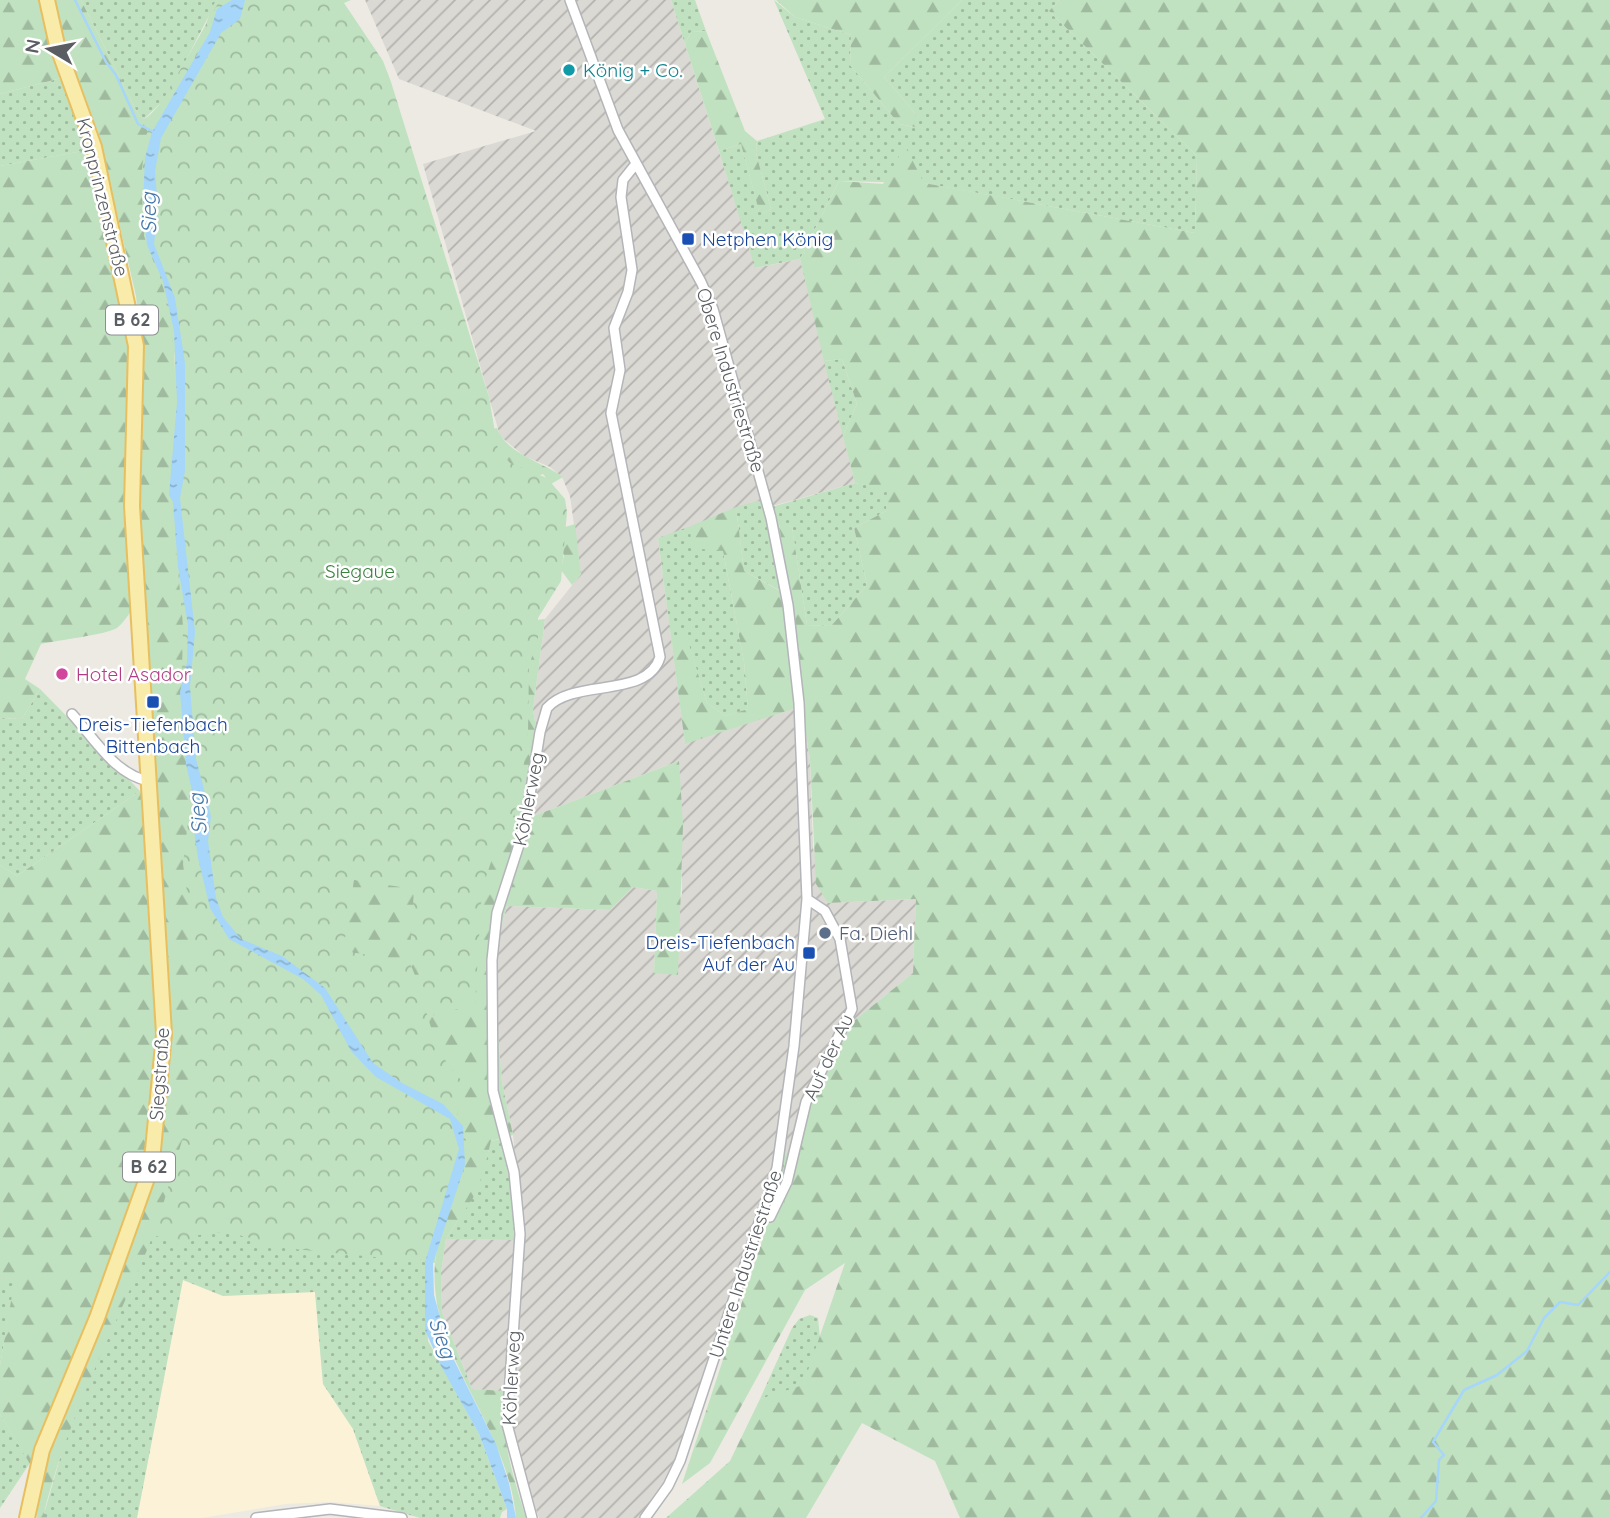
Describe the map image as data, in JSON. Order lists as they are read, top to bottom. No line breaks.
{"streets":{"main road":["Kronprinzenstraße","B 62","Siegstraße"],"street":["Obere Industriestraße","Köhlerweg","Auf der Au","Untere Industriestraße"]},"crossings":[["Kronprinzenstraße","Siegstraße"],["Obere Industriestraße","Köhlerweg"],["Obere Industriestraße","Untere Industriestraße"],["Auf der Au","Untere Industriestraße"]],"water":["Sieg"],"parks":["Siegaue"],"places":{"other":["König + Co.","Hotel Asador","Fa. Diehl"],"transit":["Netphen König","Dreis-Tiefenbach Bittenbach","Dreis-Tiefenbach Auf der Au"]},"north":"left"}
